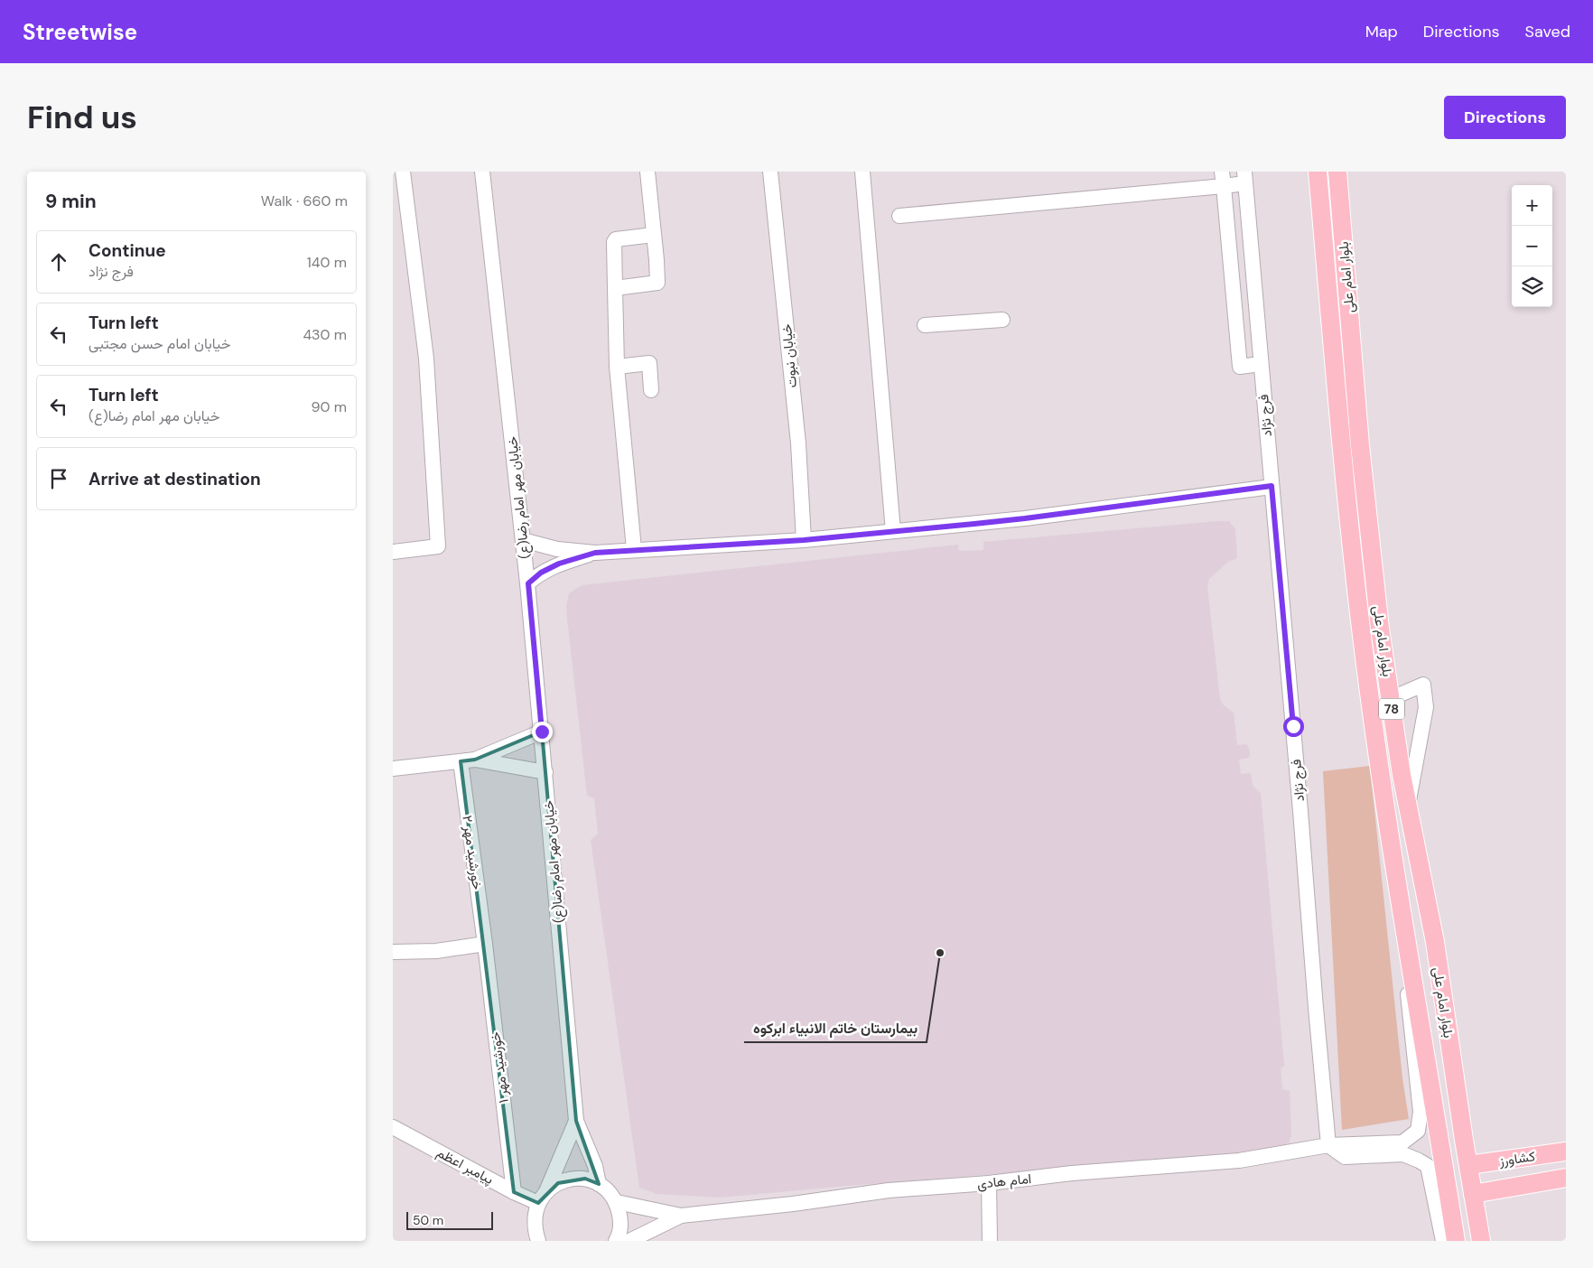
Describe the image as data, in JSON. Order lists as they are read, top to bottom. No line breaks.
{"streets":{"main road":["بلوار امام علی","78","کشاورز"],"street":["خیابان نبوت","فرج نژاد","خیابان مهر امام رضا(ع)","خورشید مهر ۲","خورشید مهر ۱","پیامبر اعظم","امام هادی"]},"crossings":[["بلوار امام علی","کشاورز"],["بلوار امام علی","امام هادی"],["فرج نژاد","امام هادی"],["خورشید مهر ۲","خورشید مهر ۱"],["خورشید مهر ۱","پیامبر اعظم"]],"places":["بیمارستان خاتم الانبیاء ابرکوه"],"scale_bar":"50 m","page":{"header":"Streetwise","nav":["Map","Directions","Saved"],"buttons":"Directions","title":"Find us","heading":["9 min","Walk · 660 m"],"map_buttons":["+","−"],"list":[["Continue","فرج نژاد","140 m"],["Turn left","خیابان امام حسن مجتبی","430 m"],["Turn left","خیابان مهر امام رضا(ع)","90 m"],"Arrive at destination"],"scale":"50 m"}}
